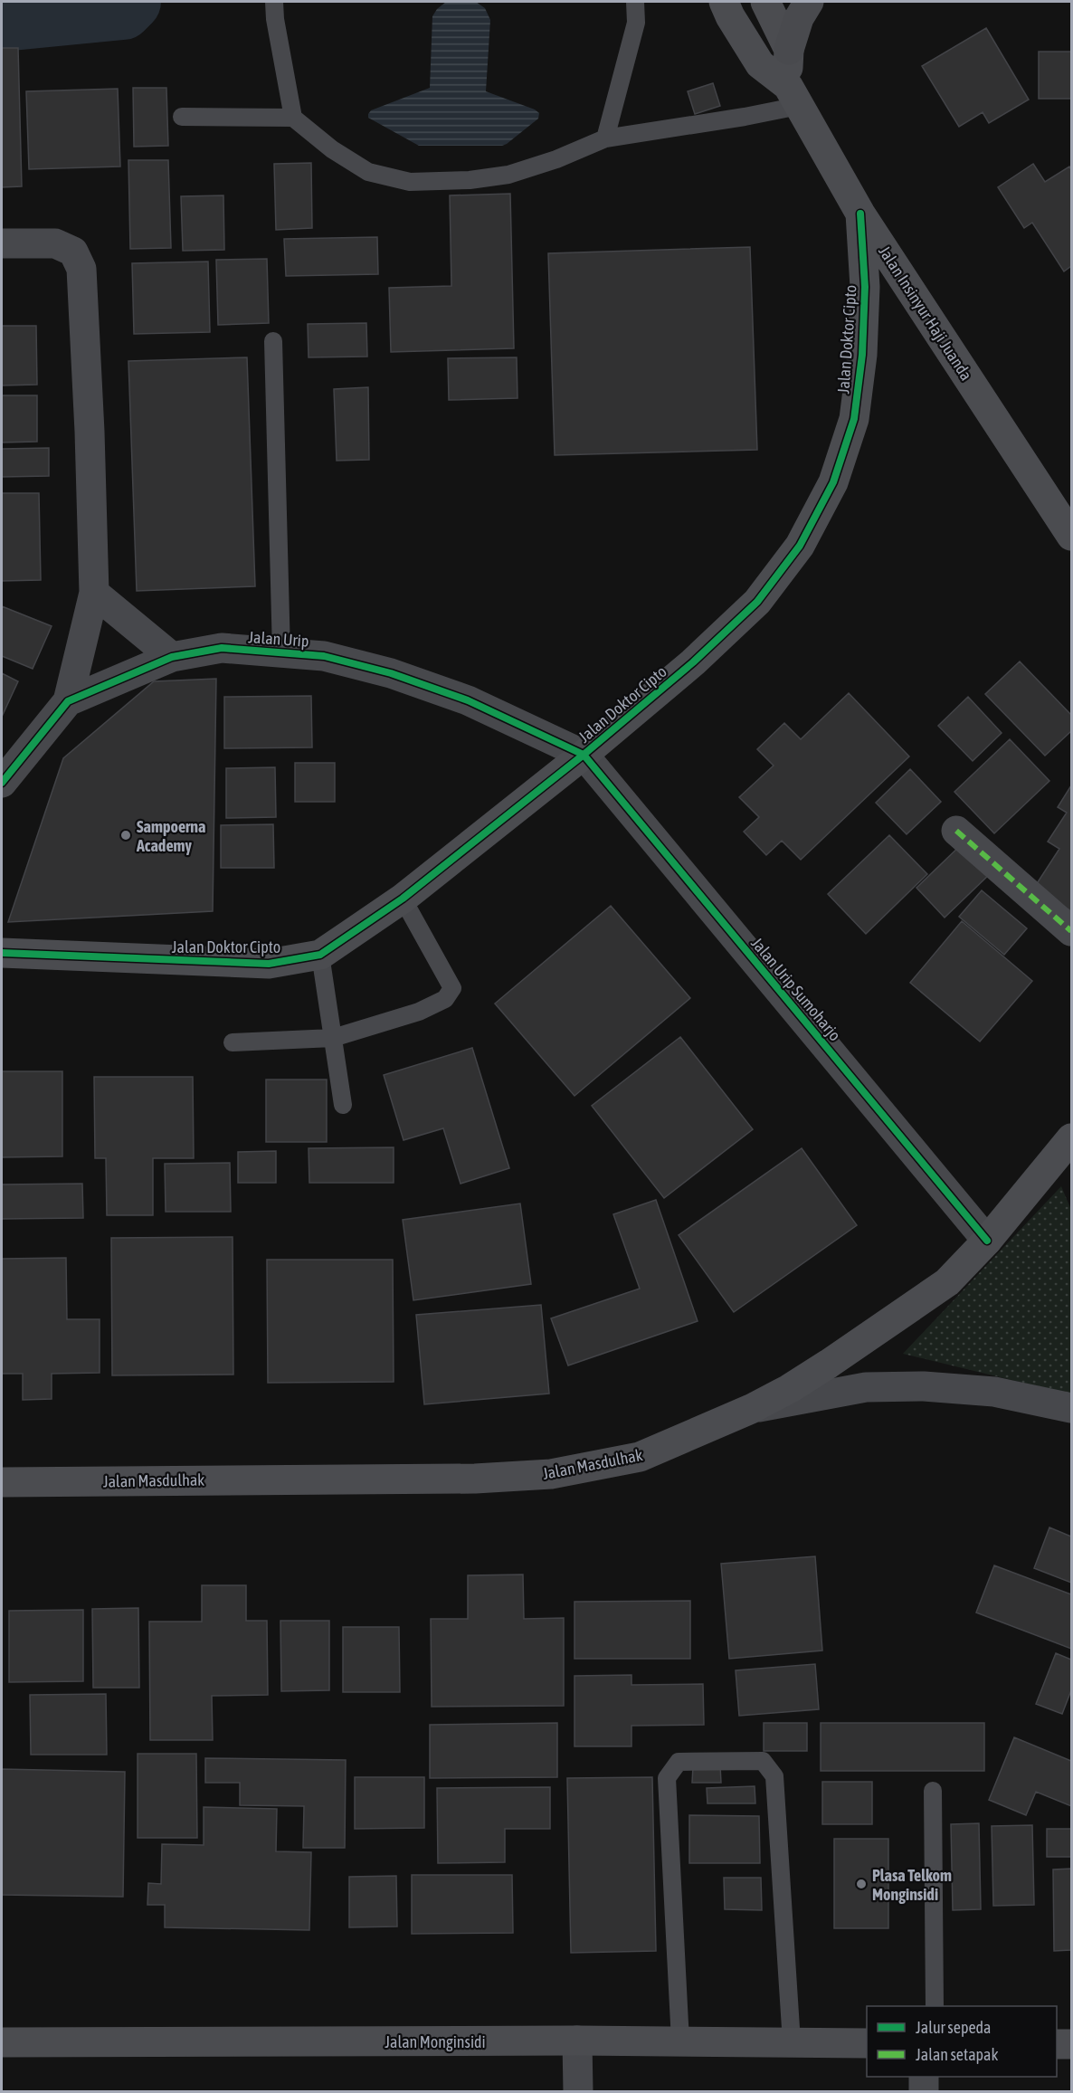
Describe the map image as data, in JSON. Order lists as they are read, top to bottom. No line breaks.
{"streets":{"street":["Jalan Insinyur Haji Juanda","Jalan Doktor Cipto","Jalan Urip","Jalan Urip Sumoharjo","Jalan Masdulhak","Jalan Monginsidi"]},"crossings":[["Jalan Insinyur Haji Juanda","Jalan Doktor Cipto"],["Jalan Doktor Cipto","Jalan Urip"],["Jalan Doktor Cipto","Jalan Urip Sumoharjo"],["Jalan Urip","Jalan Urip Sumoharjo"],["Jalan Urip Sumoharjo","Jalan Masdulhak"]],"places":["Sampoerna Academy","Plasa Telkom Monginsidi"],"legend":["Jalur sepeda","Jalan setapak"]}
